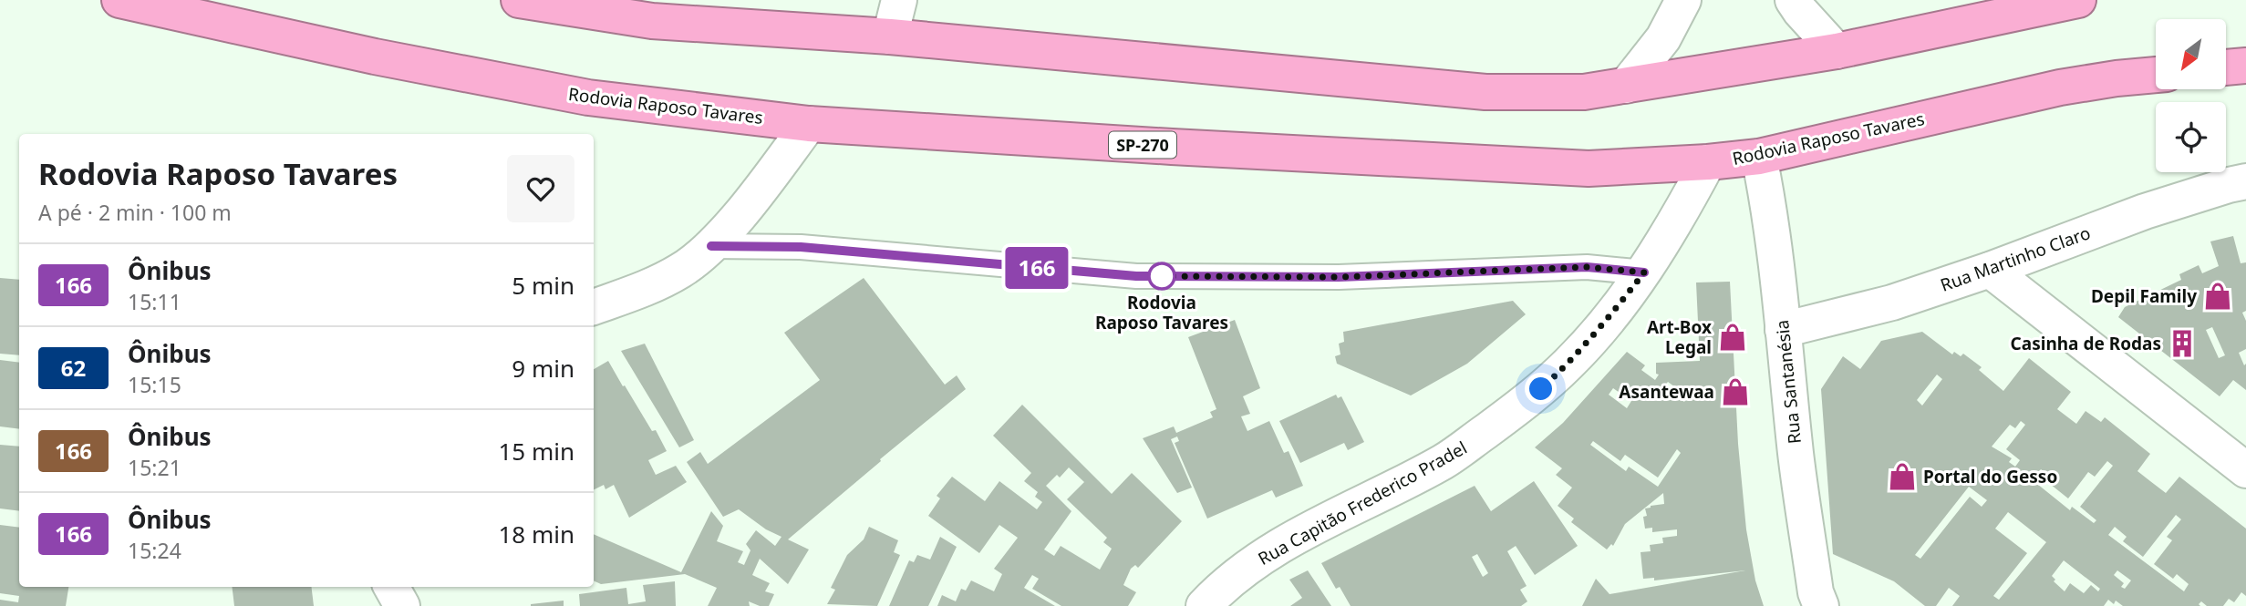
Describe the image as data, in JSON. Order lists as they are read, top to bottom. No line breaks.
{"streets":{"highway":["Rodovia Raposo Tavares","SP-270"],"street":["Rua Martinho Claro","Rua Santanésia","Rua Capitão Frederico Pradel"]},"crossings":[["Rodovia Raposo Tavares","Rua Santanésia"],["Rodovia Raposo Tavares","Rua Capitão Frederico Pradel"],["Rua Martinho Claro","Rua Santanésia"]],"places":{"other":["Rodovia Raposo Tavares"],"shop":["Depil Family","Art-Box Legal","Asantewaa","Portal do Gesso"],"building":["Casinha de Rodas"]},"lines":["bus line 166"],"north":"bottom left","page":{"on_map":"166","heading":["Rodovia Raposo Tavares","A pé · 2 min · 100 m"],"list":[{"mark":"166","name":"Ônibus","note":"15:11","value":"5 min"},{"mark":"62","name":"Ônibus","note":"15:15","value":"9 min"},{"mark":"166","name":"Ônibus","note":"15:21","value":"15 min"},{"mark":"166","name":"Ônibus","note":"15:24","value":"18 min"}]}}
